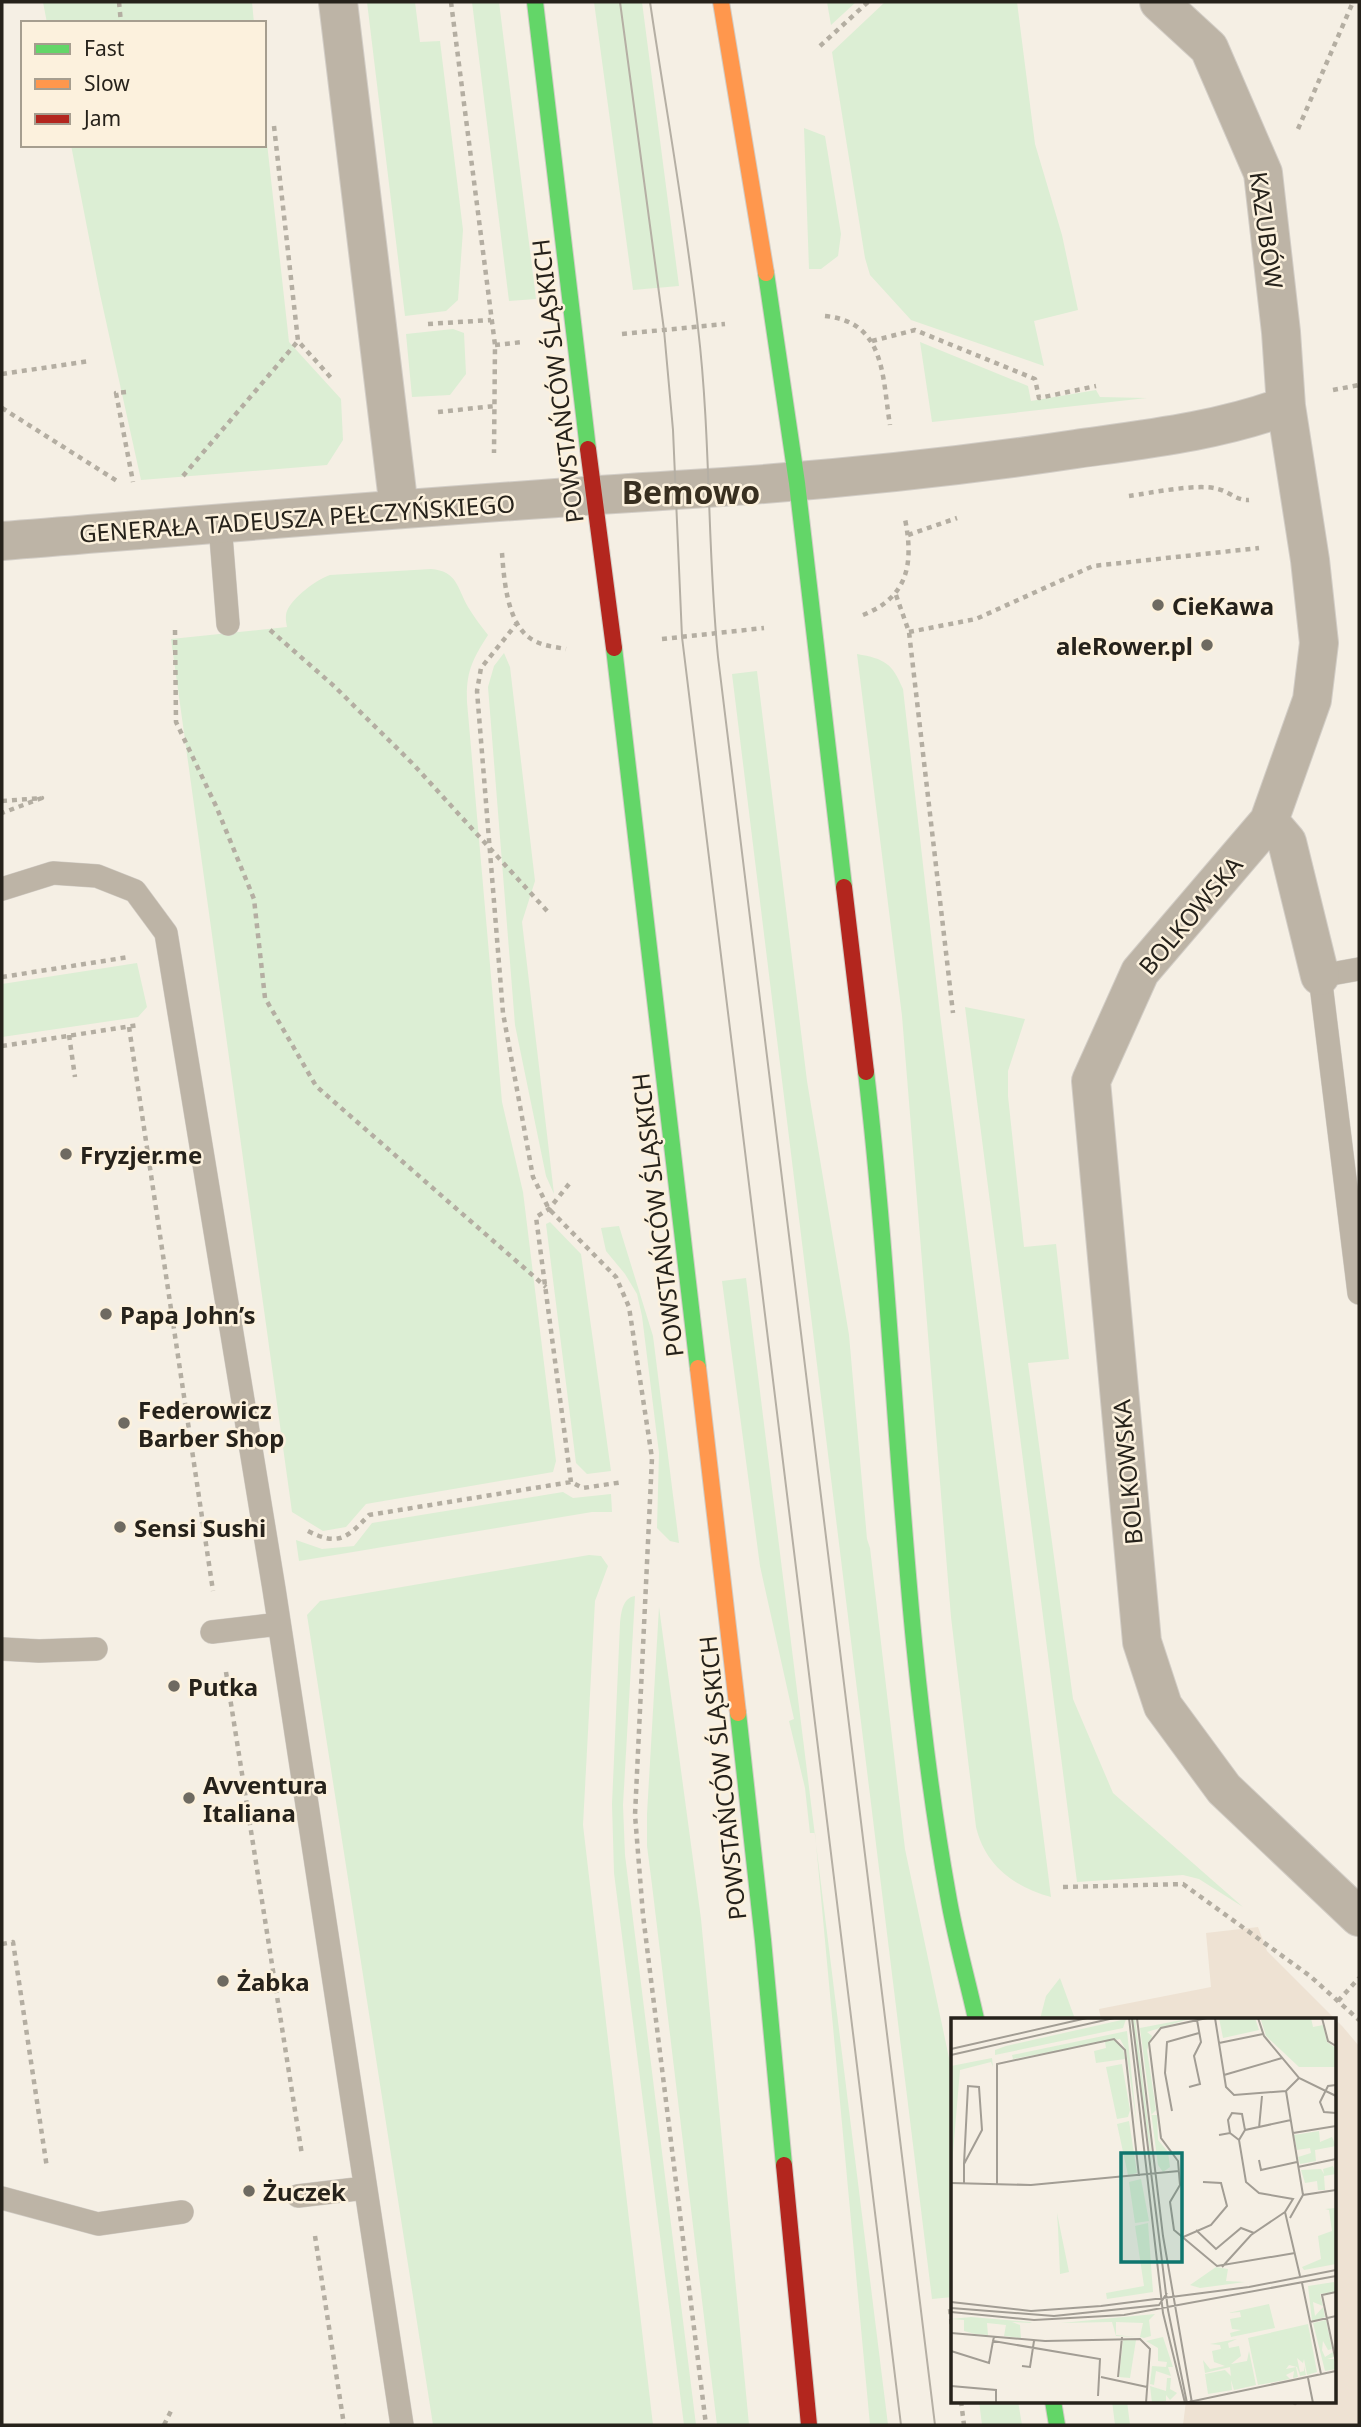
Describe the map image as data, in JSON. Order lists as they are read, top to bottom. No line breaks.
{"streets":{"main road":["POWSTAŃCÓW ŚLĄSKICH"],"street":["KAZUBÓW","GENERAŁA TADEUSZA PEŁCZYŃSKIEGO","BOLKOWSKA"]},"crossings":[["KAZUBÓW","BOLKOWSKA"],["POWSTAŃCÓW ŚLĄSKICH","GENERAŁA TADEUSZA PEŁCZYŃSKIEGO"]],"districts":["Bemowo"],"places":["CieKawa","aleRower.pl","Fryzjer.me","Papa John’s","Federowicz Barber Shop","Sensi Sushi","Putka","Avventura Italiana","Żabka","Żuczek"],"legend":["Fast","Slow","Jam"]}
